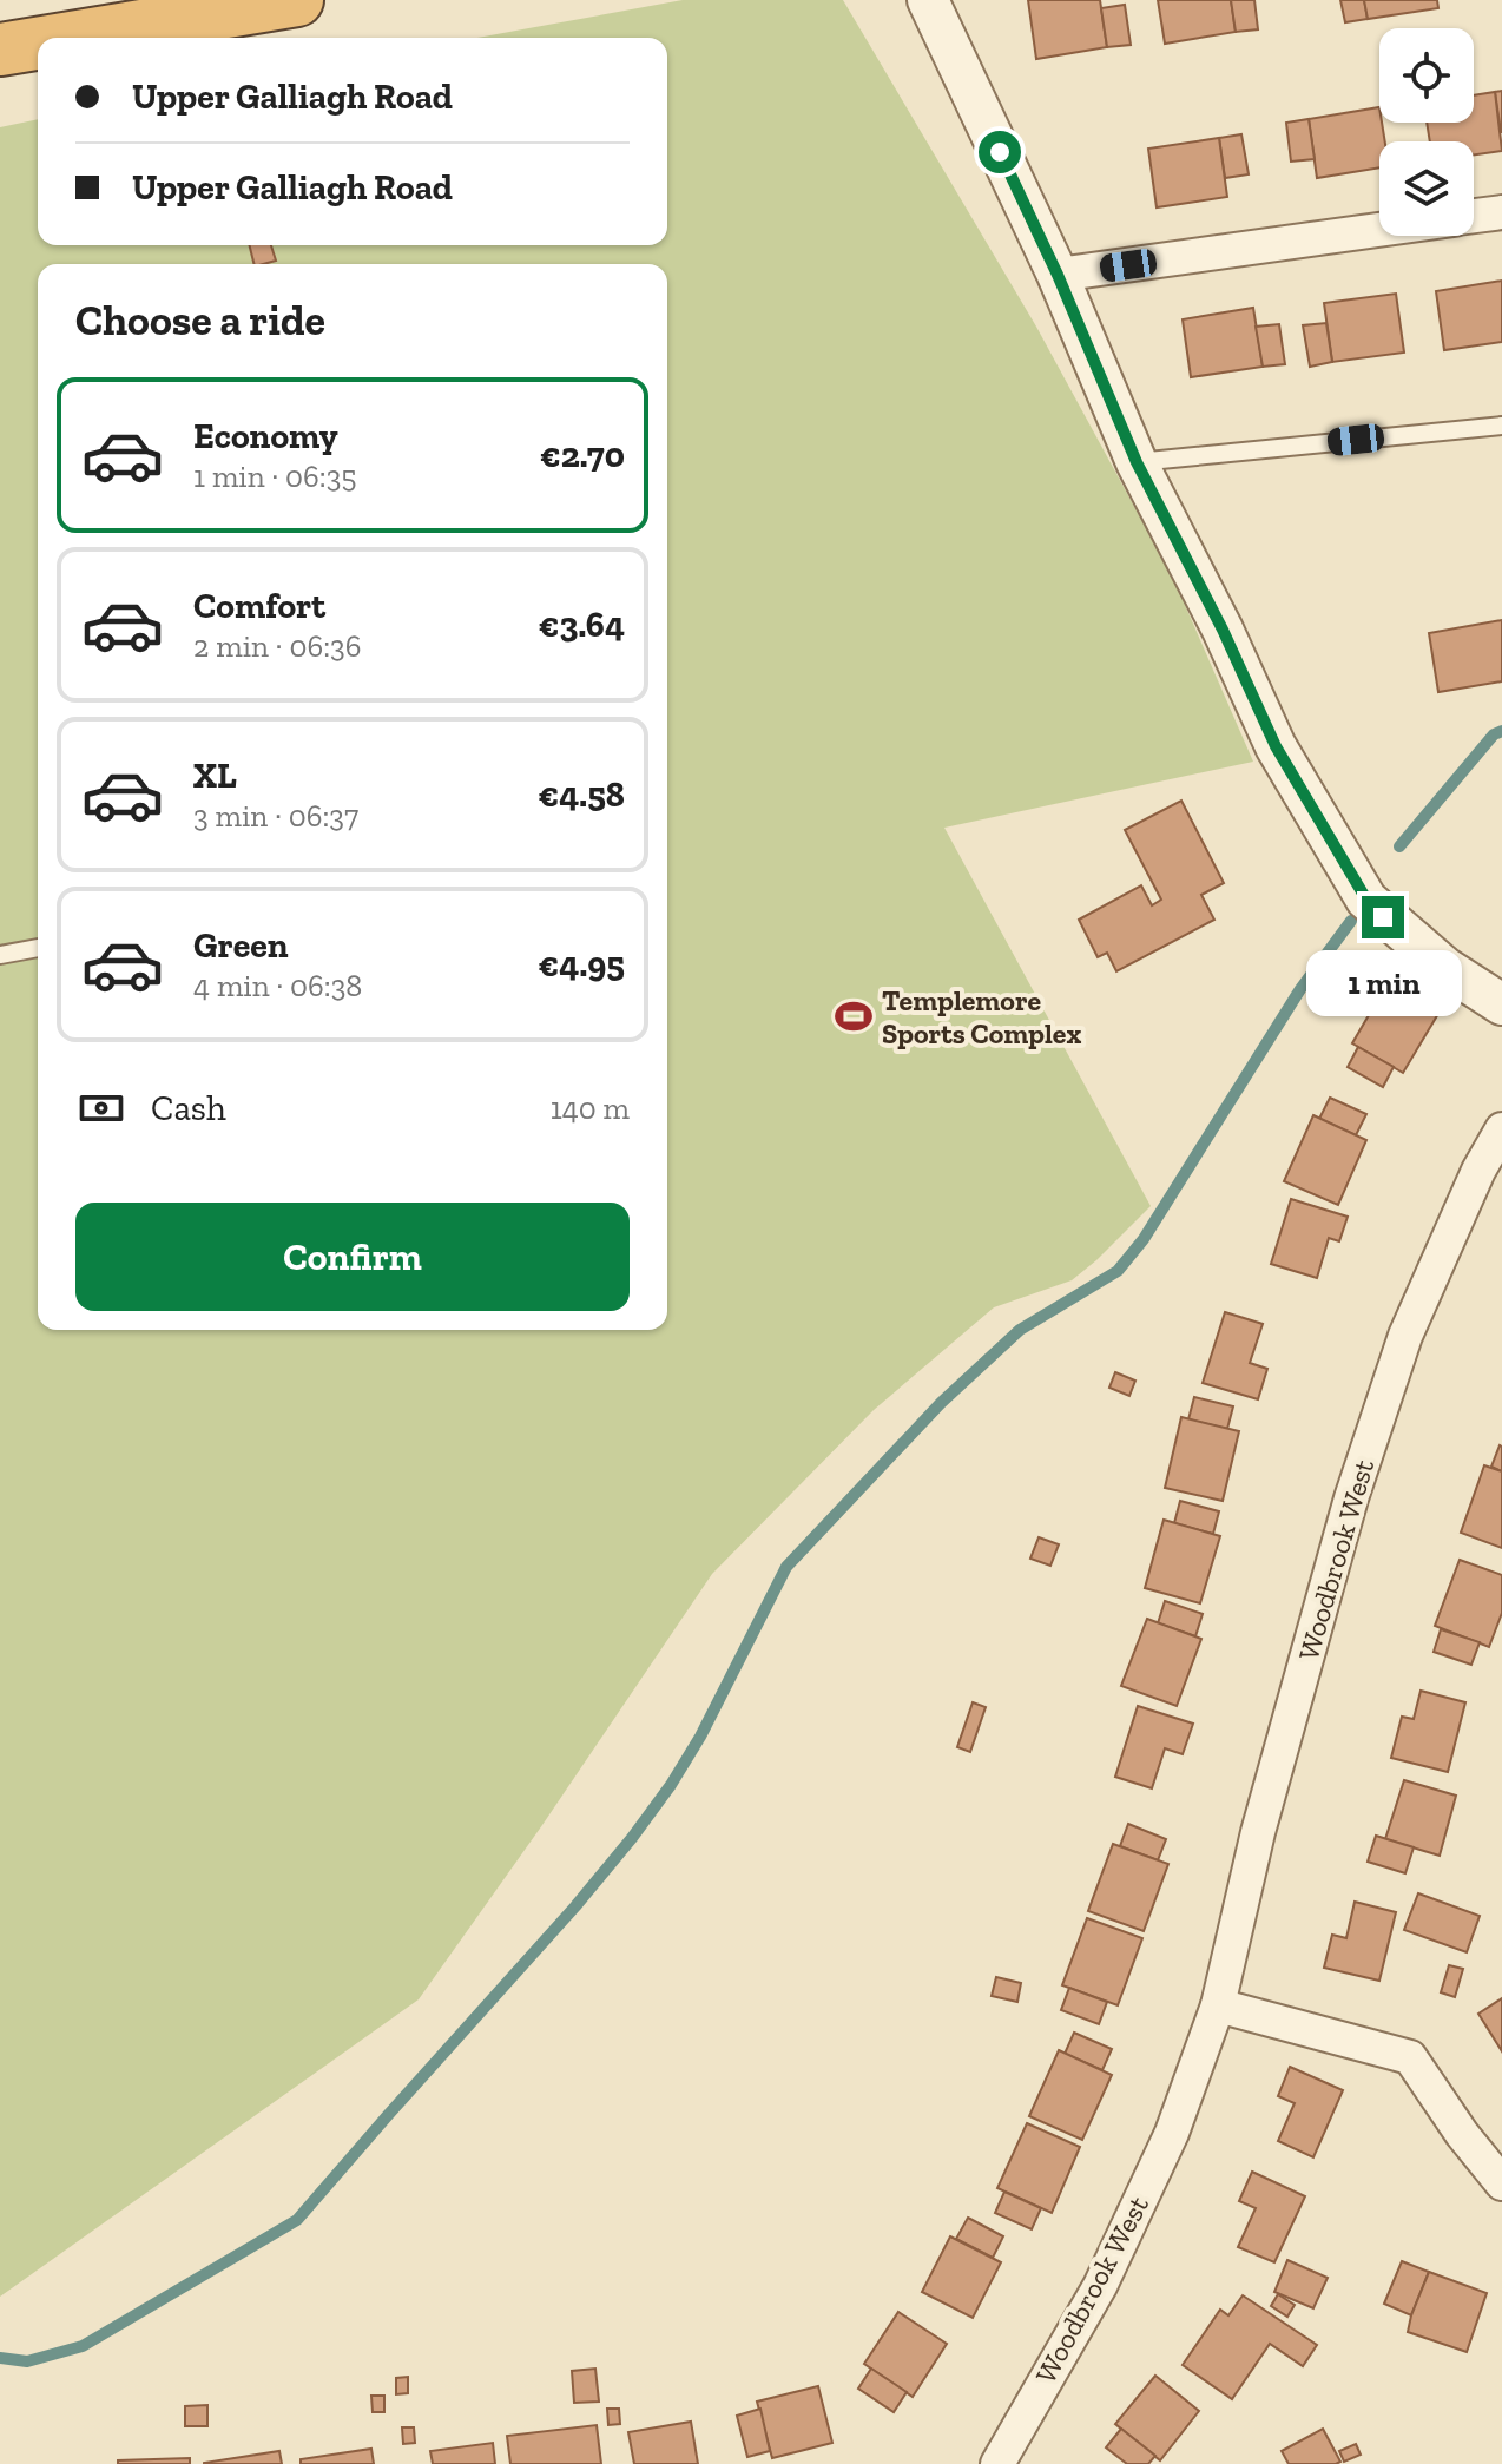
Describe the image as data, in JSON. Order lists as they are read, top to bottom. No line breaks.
{"streets":{"street":["Woodbrook West"]},"places":{"sports":["Templemore Sports Complex"]},"page":{"banner":["Upper Galliagh Road","Upper Galliagh Road"],"heading":"Choose a ride","list":[{"name":"Economy","note":"1 min · 06:35","value":"€2.70"},{"name":"Comfort","note":"2 min · 06:36","value":"€3.64"},{"name":"XL","note":"3 min · 06:37","value":"€4.58"},{"name":"Green","note":"4 min · 06:38","value":"€4.95"}],"bubble":"1 min","pay":["Cash","140 m"],"buttons":"Confirm"}}
